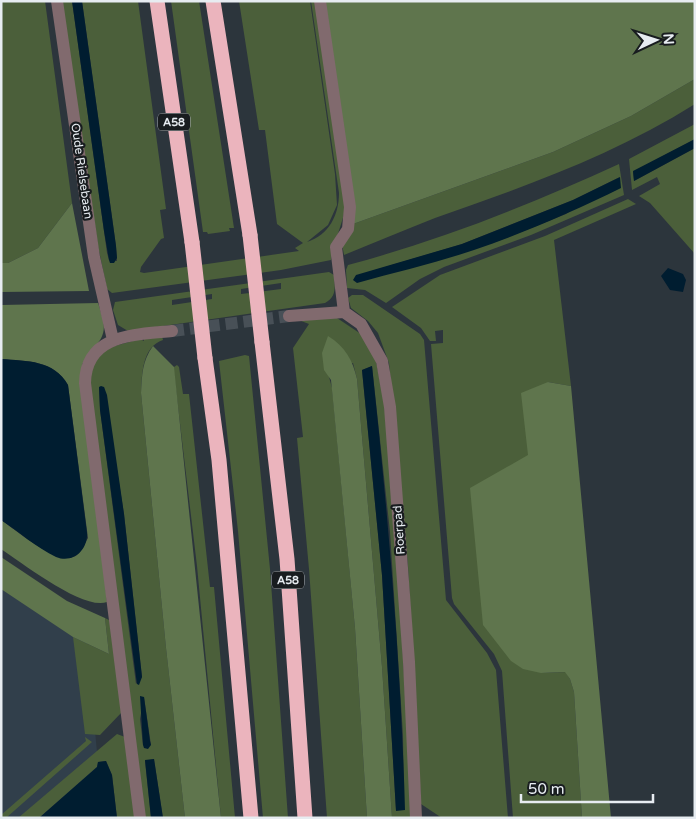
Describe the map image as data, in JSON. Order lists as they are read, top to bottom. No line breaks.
{"streets":{"highway":["A58"],"street":["Oude Rielsebaan","Roerpad"]},"scale_bar":"50 m","north":"right"}
